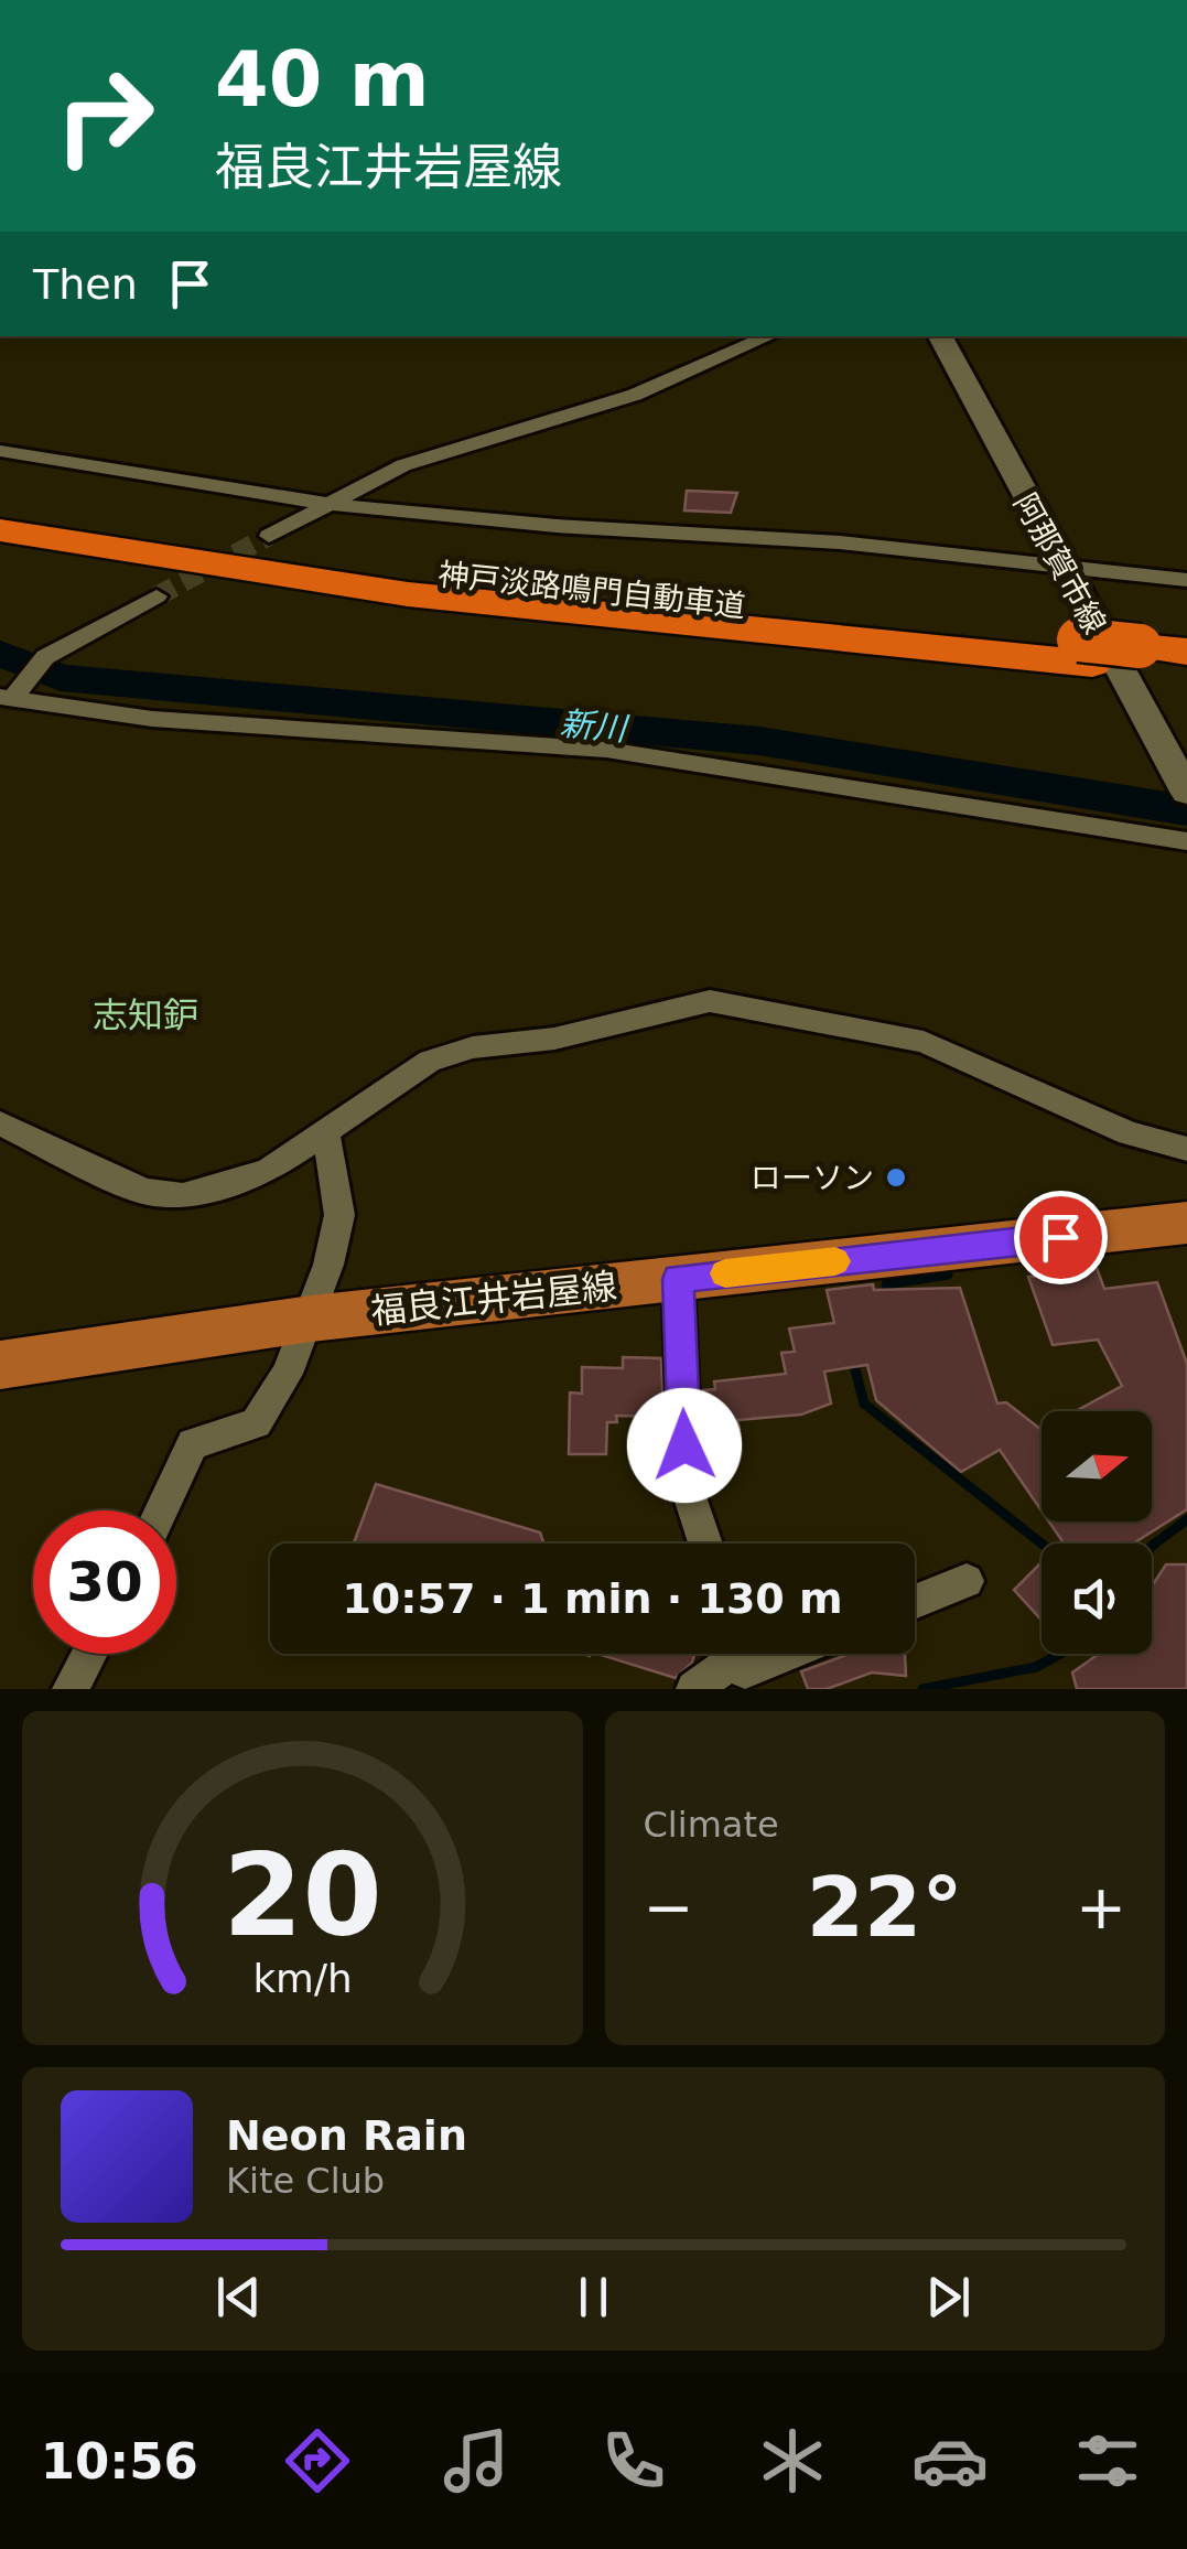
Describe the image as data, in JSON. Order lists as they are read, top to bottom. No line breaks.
{"streets":{"highway":["神戸淡路鳴門自動車道"],"main road":["阿那賀市線","福良江井岩屋線"]},"districts":["志知鈩"],"water":["新川"],"places":["ローソン"],"north":"right","page":{"turn":["40 m","福良江井岩屋線"],"then":"Then","limit":"30","trip":"10:57 · 1 min · 130 m","tile":"Climate","heat":["−","22°","+"],"song":["Neon Rain","Kite Club"],"tabs":"10:56","gauge":["20","km/h"]}}
